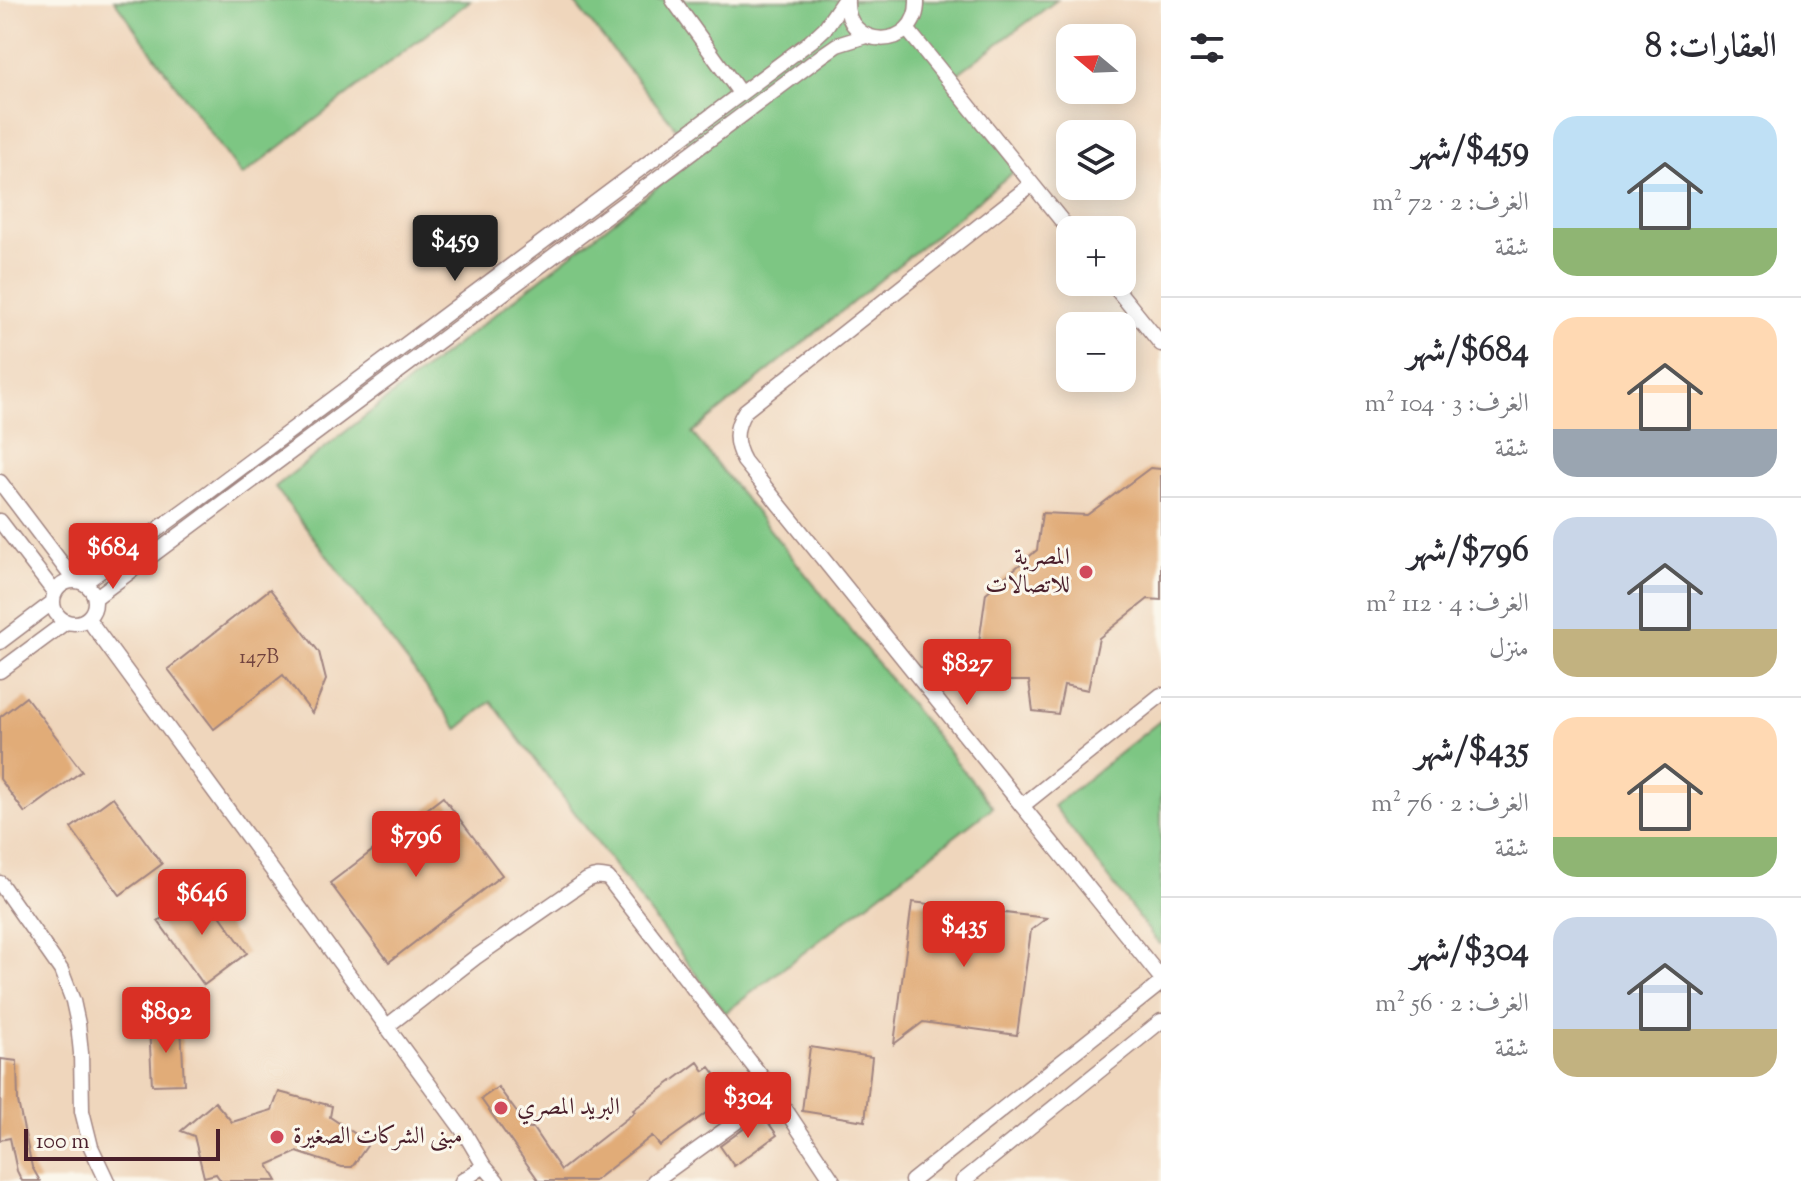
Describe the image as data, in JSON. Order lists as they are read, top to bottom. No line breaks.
{"places":["المصرية للاتصالات","البريد المصري","مبنى الشركات الصغيرة"],"house_numbers":["147B"],"scale_bar":"100 m","north":"left","page":{"heading":"العقارات: 8","map_buttons":["+","−"],"list":[{"name":"$459/شهر","note":"الغرف: 2 · 72 m² · شقة"},{"name":"$684/شهر","note":"الغرف: 3 · 104 m² · شقة"},{"name":"$796/شهر","note":"الغرف: 4 · 112 m² · منزل"},{"name":"$435/شهر","note":"الغرف: 2 · 76 m² · شقة"},{"name":"$304/شهر","note":"الغرف: 2 · 56 m² · شقة"}],"price":["$459","$684","$827","$796","$646","$435","$892","$304"],"scale":"100 m"}}
